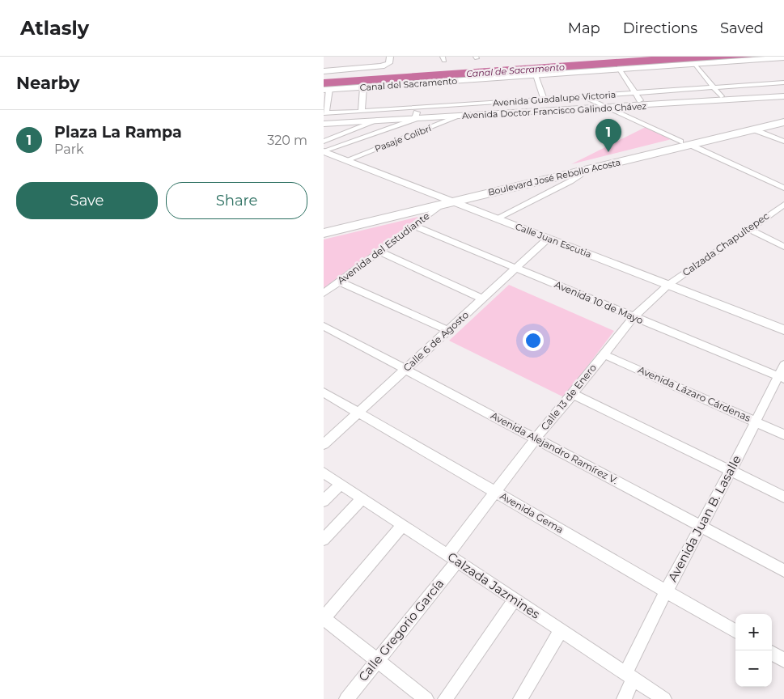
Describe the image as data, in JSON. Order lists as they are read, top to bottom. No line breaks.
{"streets":{"main road":["Boulevard José Rebollo Acosta"],"street":["Canal del Sacramento","Avenida Guadalupe Victoria","Avenida Doctor Francisco Galindo Chávez","Pasaje Colibrí","Calle Juan Escutia","Calzada Chapultepec","Avenida del Estudiante","Avenida 10 de Mayo","Calle 6 de Agosto","Avenida Lázaro Cárdenas","Calle 13 de Enero","Avenida Alejandro Ramírez V.","Avenida Gema","Avenida Juan B. Lasalle","Calzada Jazmines","Calle Gregorio García"]},"crossings":[["Avenida Guadalupe Victoria","Avenida Doctor Francisco Galindo Chávez"],["Avenida Doctor Francisco Galindo Chávez","Pasaje Colibrí"],["Pasaje Colibrí","Calle Juan Escutia"],["Boulevard José Rebollo Acosta","Calle Juan Escutia"],["Boulevard José Rebollo Acosta","Avenida del Estudiante"],["Calle Juan Escutia","Calzada Chapultepec"],["Calle Juan Escutia","Avenida del Estudiante"],["Calle Juan Escutia","Calle 6 de Agosto"],["Calle Juan Escutia","Calle 13 de Enero"],["Calzada Chapultepec","Calle 13 de Enero"],["Avenida del Estudiante","Avenida 10 de Mayo"],["Avenida 10 de Mayo","Calle 6 de Agosto"],["Avenida 10 de Mayo","Calle 13 de Enero"],["Avenida 10 de Mayo","Avenida Juan B. Lasalle"],["Calle 6 de Agosto","Avenida Alejandro Ramírez V."],["Calle 6 de Agosto","Avenida Gema"],["Avenida Lázaro Cárdenas","Calle 13 de Enero"],["Avenida Lázaro Cárdenas","Avenida Juan B. Lasalle"],["Calle 13 de Enero","Avenida Alejandro Ramírez V."],["Calle 13 de Enero","Avenida Gema"],["Calle 13 de Enero","Calzada Jazmines"],["Calle 13 de Enero","Calle Gregorio García"],["Avenida Alejandro Ramírez V.","Avenida Juan B. Lasalle"],["Avenida Gema","Avenida Juan B. Lasalle"],["Avenida Juan B. Lasalle","Calzada Jazmines"],["Calzada Jazmines","Calle Gregorio García"]],"water":["Canal de Sacramento"],"page":{"header":"Atlasly","nav":["Map","Directions","Saved"],"heading":"Nearby","list":[{"mark":"1","name":"Plaza La Rampa","note":"Park","value":"320 m"}],"pins":"1","buttons":["Save","Share"],"map_buttons":["+","−"]}}
